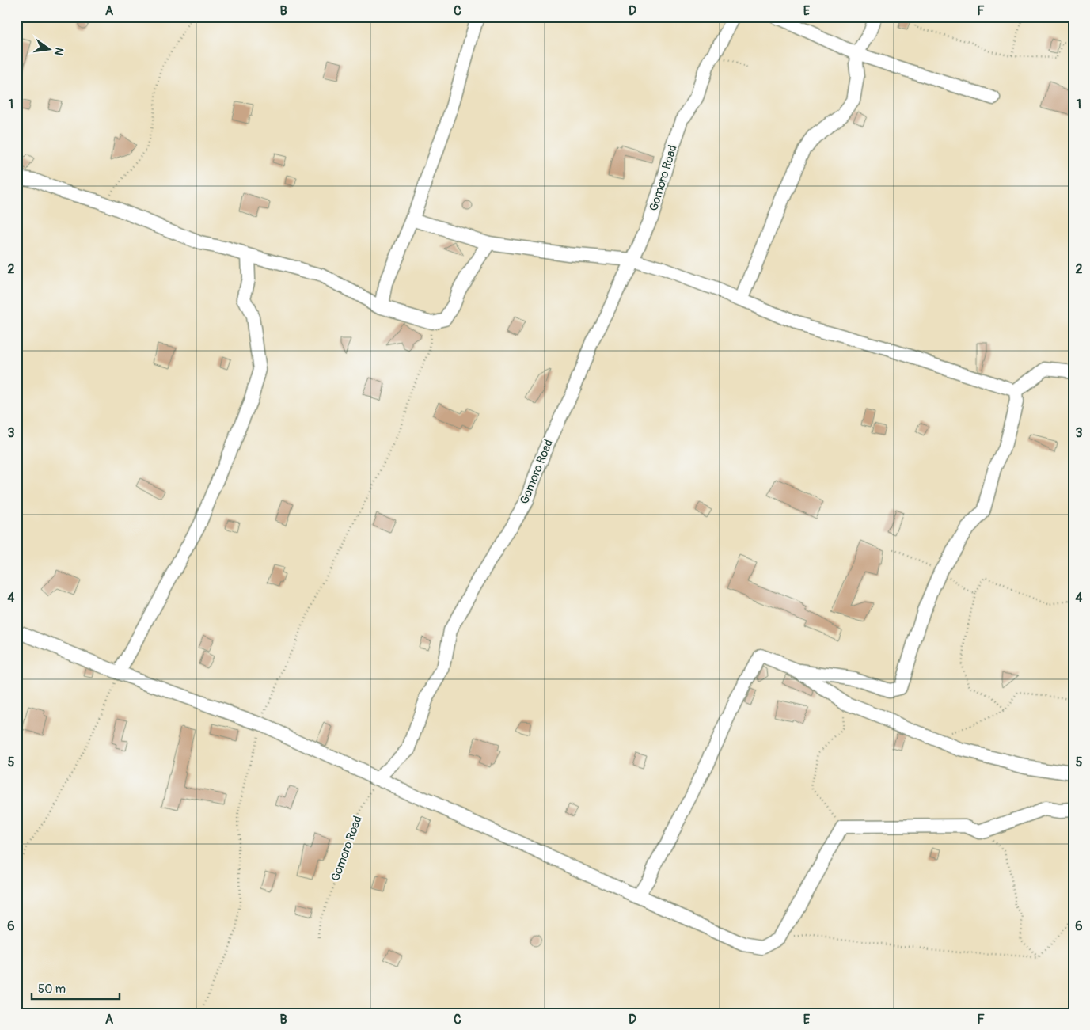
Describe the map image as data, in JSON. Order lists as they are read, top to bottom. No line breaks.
{"streets":{"street":["Gomoro Road"]},"scale_bar":"50 m","north":"right","grid":{"columns":["A","B","C","D","E","F"],"rows":["1","2","3","4","5","6"]}}
